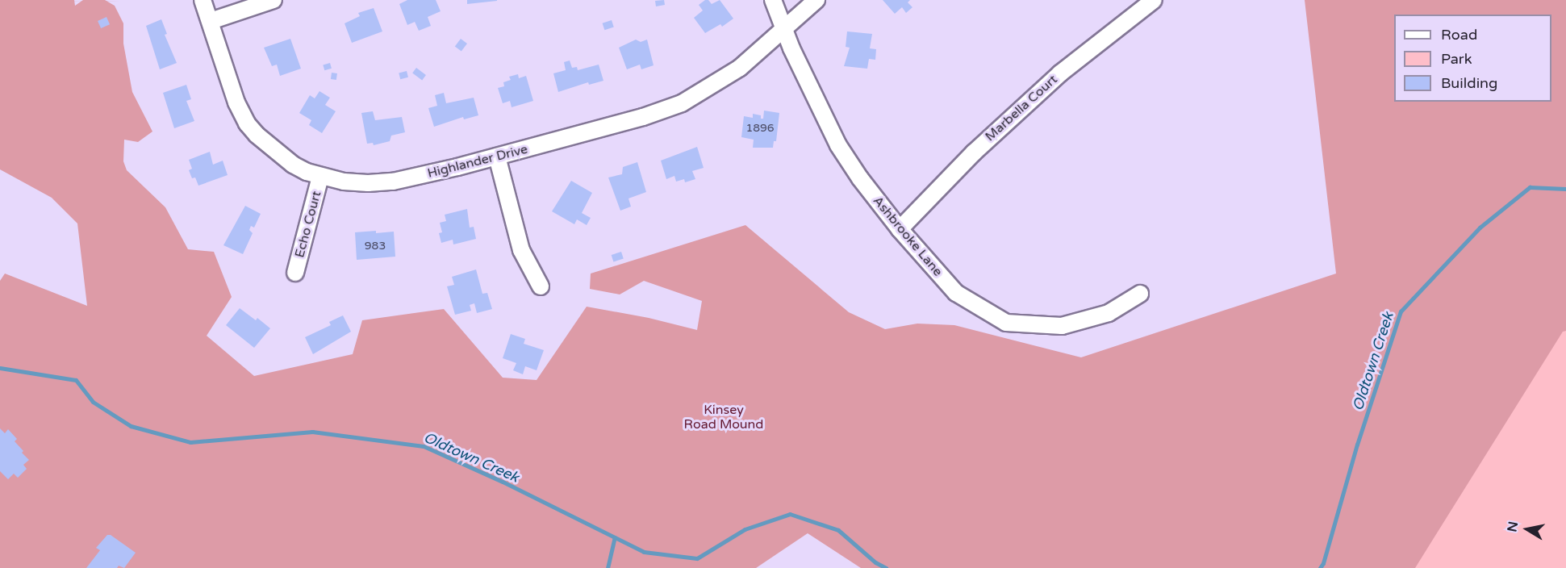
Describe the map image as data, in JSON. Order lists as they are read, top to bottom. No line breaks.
{"streets":{"street":["Marbella Court","Highlander Drive","Echo Court","Ashbrooke Lane"]},"crossings":[["Marbella Court","Ashbrooke Lane"],["Highlander Drive","Echo Court"],["Highlander Drive","Ashbrooke Lane"]],"water":["Oldtown Creek"],"parks":["Kinsey Road Mound"],"house_numbers":["1896","983"],"legend":["Road","Park","Building"],"north":"left"}
